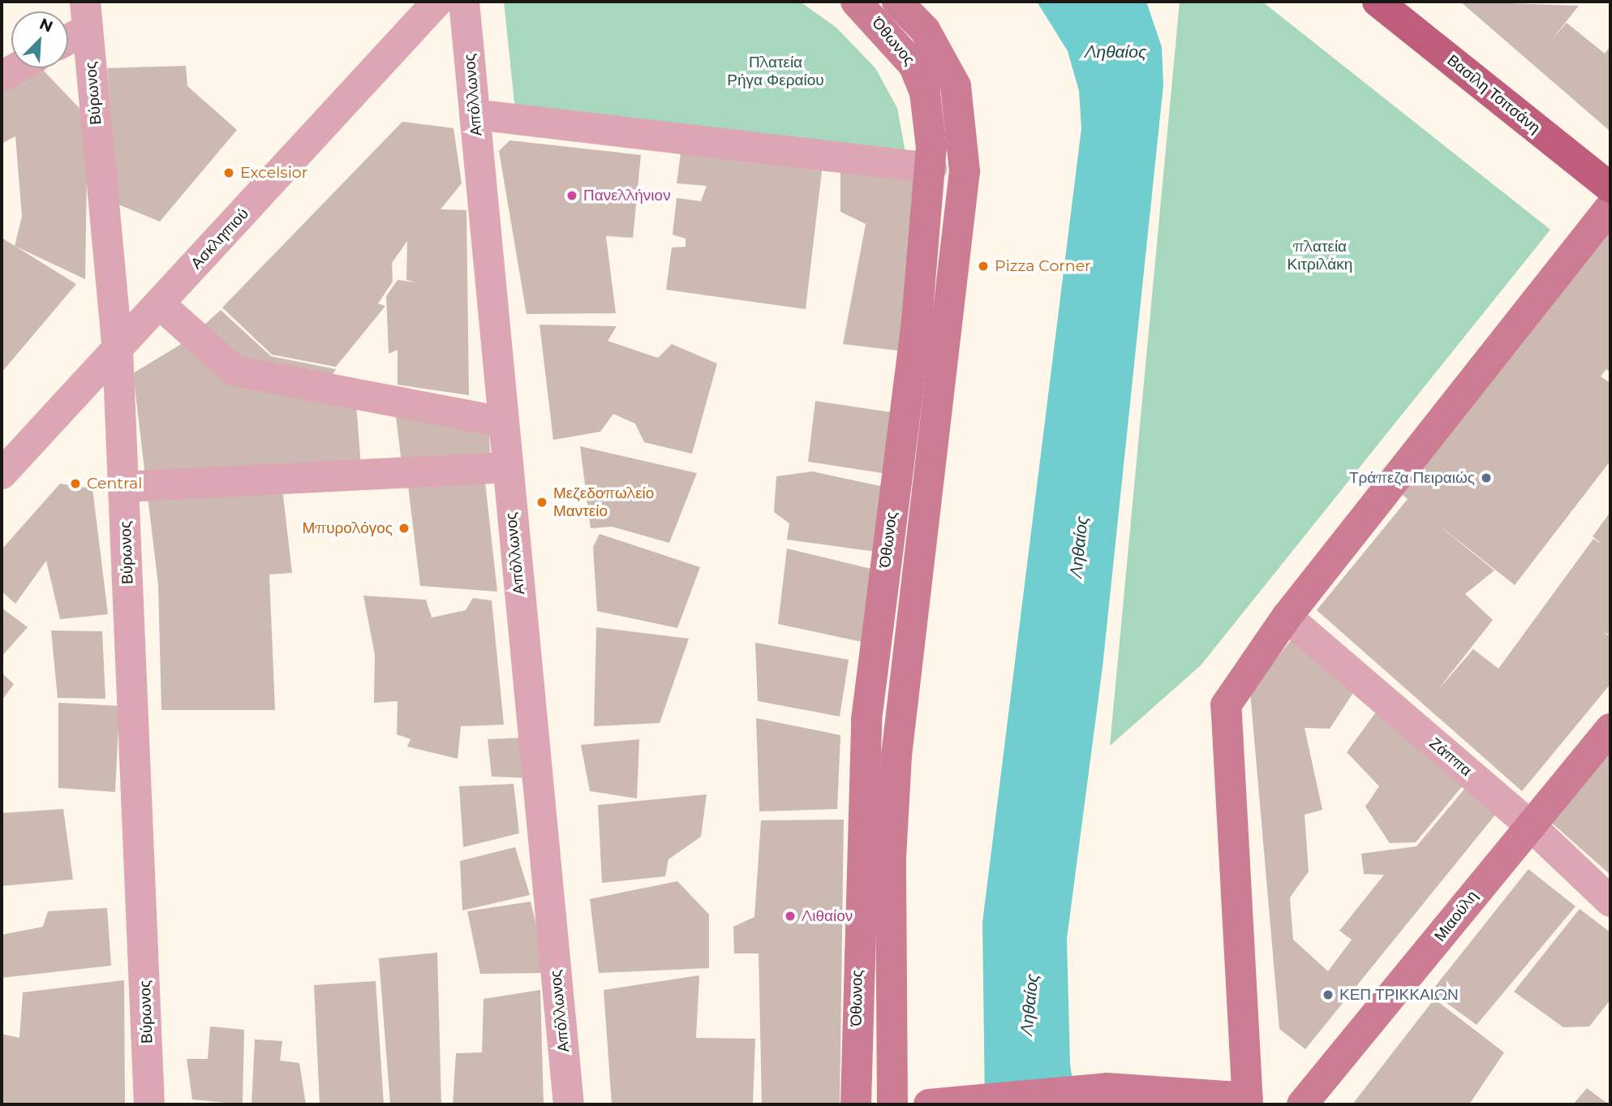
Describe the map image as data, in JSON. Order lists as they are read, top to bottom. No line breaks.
{"streets":{"main road":["Βασίλη Τσιτσάνη"],"street":["Όθωνος","Βύρωνος","Απόλλωνος","Ασκληπιού","Ζάππα","Μιαούλη"]},"crossings":[["Βύρωνος","Ασκληπιού"],["Ζάππα","Μιαούλη"]],"water":["Ληθαίος"],"parks":["Πλατεία Ρήγα Φεραίου","πλατεία Κιτριλάκη"],"places":["Excelsior","Πανελλήνιον","Pizza Corner","Τράπεζα Πειραιώς","Central","Μεζεδοπωλείο Μαντείο","Μπυρολόγος","Λιθαίον","ΚΕΠ ΤΡΙΚΚΑΙΩΝ"],"north":"top right"}
